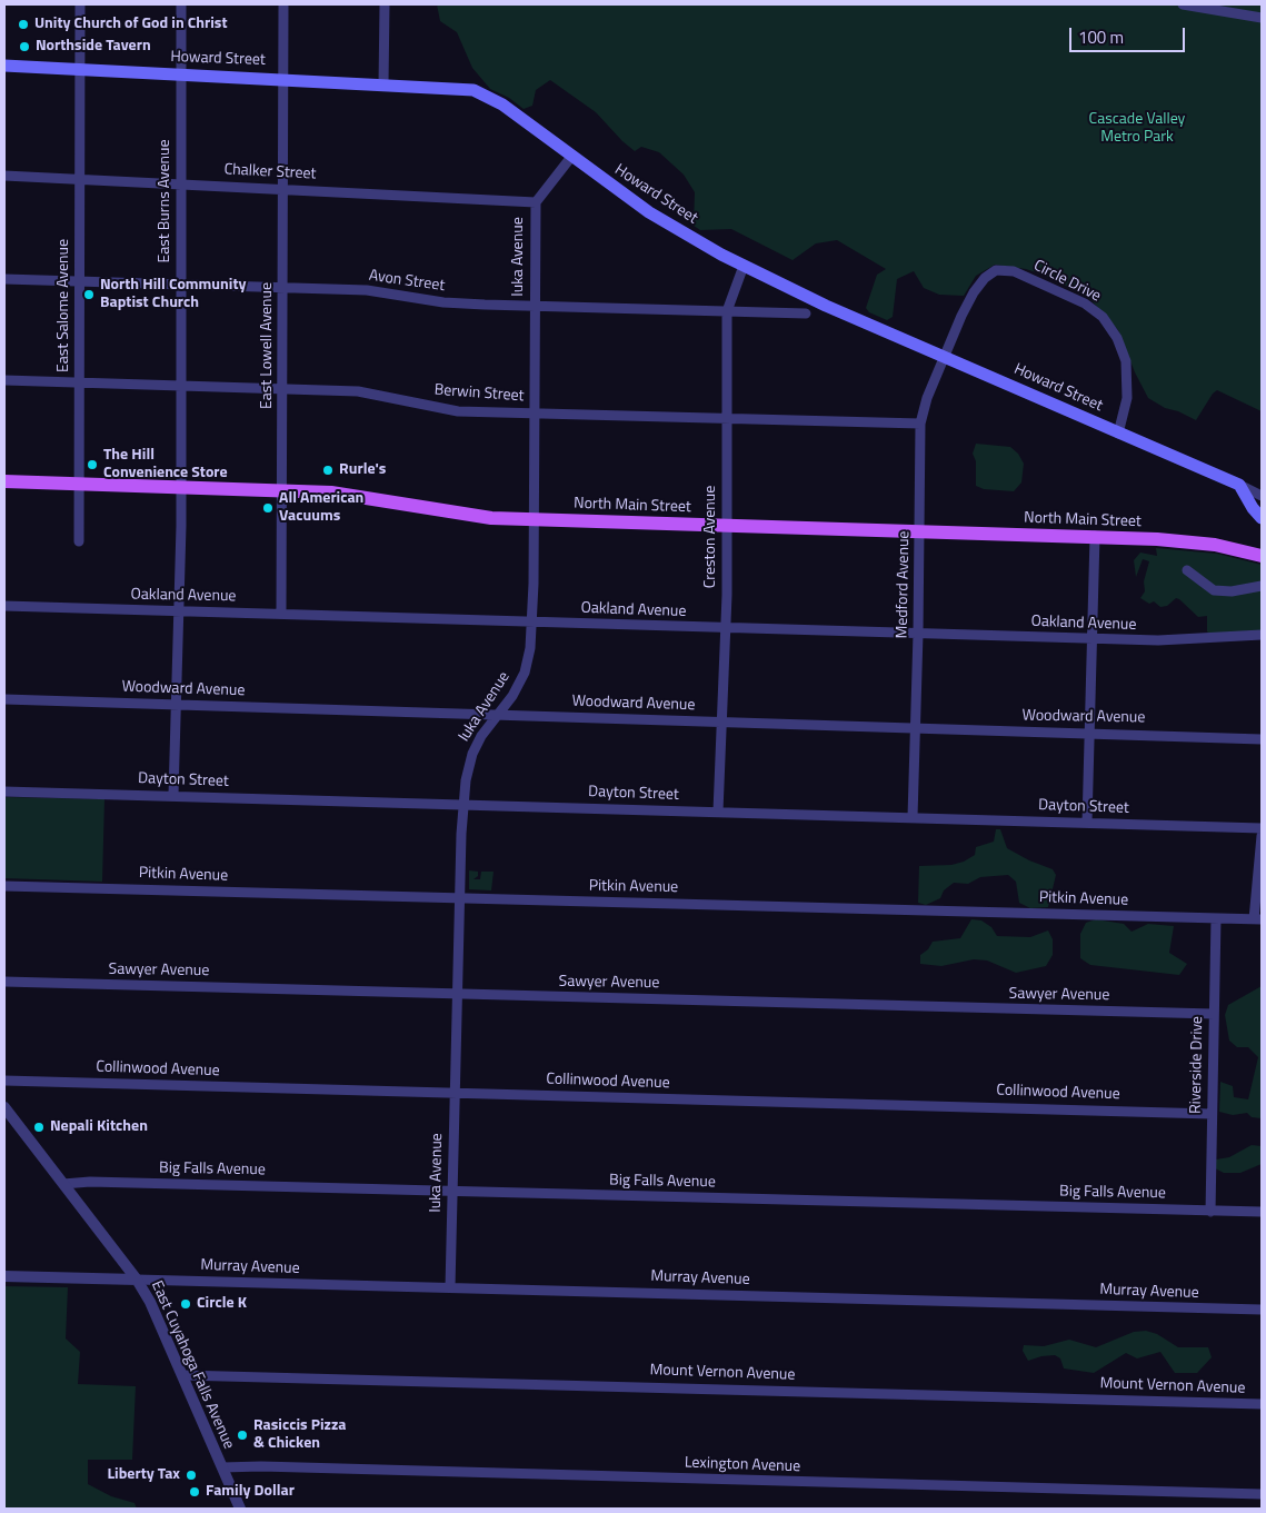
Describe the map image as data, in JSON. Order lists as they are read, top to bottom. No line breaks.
{"streets":{"main road":["Howard Street","North Main Street"],"street":["Chalker Street","East Burns Avenue","Iuka Avenue","Avon Street","Circle Drive","East Salome Avenue","East Lowell Avenue","Berwin Street","Creston Avenue","Medford Avenue","Oakland Avenue","Woodward Avenue","Dayton Street","Pitkin Avenue","Sawyer Avenue","Riverside Drive","Collinwood Avenue","Big Falls Avenue","Murray Avenue","East Cuyahoga Falls Avenue","Mount Vernon Avenue","Lexington Avenue"]},"crossings":[["Howard Street","East Burns Avenue"],["Howard Street","Iuka Avenue"],["Howard Street","Circle Drive"],["Howard Street","East Salome Avenue"],["Howard Street","East Lowell Avenue"],["Howard Street","Creston Avenue"],["Howard Street","Medford Avenue"],["Chalker Street","East Burns Avenue"],["Chalker Street","Iuka Avenue"],["Chalker Street","East Salome Avenue"],["Chalker Street","East Lowell Avenue"],["East Burns Avenue","Avon Street"],["East Burns Avenue","Berwin Street"],["East Burns Avenue","North Main Street"],["East Burns Avenue","Oakland Avenue"],["East Burns Avenue","Woodward Avenue"],["East Burns Avenue","Dayton Street"],["Iuka Avenue","Avon Street"],["Iuka Avenue","Berwin Street"],["Iuka Avenue","North Main Street"],["Iuka Avenue","Oakland Avenue"],["Iuka Avenue","Woodward Avenue"],["Iuka Avenue","Dayton Street"],["Iuka Avenue","Pitkin Avenue"],["Iuka Avenue","Sawyer Avenue"],["Iuka Avenue","Collinwood Avenue"],["Iuka Avenue","Big Falls Avenue"],["Iuka Avenue","Murray Avenue"],["Avon Street","East Salome Avenue"],["Avon Street","East Lowell Avenue"],["Avon Street","Creston Avenue"],["Circle Drive","Medford Avenue"],["East Salome Avenue","Berwin Street"],["East Salome Avenue","North Main Street"],["East Lowell Avenue","Berwin Street"],["East Lowell Avenue","North Main Street"],["East Lowell Avenue","Oakland Avenue"],["Berwin Street","Creston Avenue"],["Berwin Street","Medford Avenue"],["North Main Street","Creston Avenue"],["North Main Street","Medford Avenue"],["Creston Avenue","Oakland Avenue"],["Creston Avenue","Woodward Avenue"],["Creston Avenue","Dayton Street"],["Medford Avenue","Oakland Avenue"],["Medford Avenue","Woodward Avenue"],["Medford Avenue","Dayton Street"],["Pitkin Avenue","Riverside Drive"],["Sawyer Avenue","Riverside Drive"],["Riverside Drive","Collinwood Avenue"],["Riverside Drive","Big Falls Avenue"],["Big Falls Avenue","East Cuyahoga Falls Avenue"],["Murray Avenue","East Cuyahoga Falls Avenue"],["East Cuyahoga Falls Avenue","Mount Vernon Avenue"],["East Cuyahoga Falls Avenue","Lexington Avenue"]],"parks":["Cascade Valley Metro Park"],"places":["Unity Church of God in Christ","Northside Tavern","North Hill Community Baptist Church","The Hill Convenience Store","Rurle's","All American Vacuums","Nepali Kitchen","Circle K","Rasiccis Pizza & Chicken","Liberty Tax","Family Dollar"],"scale_bar":"100 m"}
